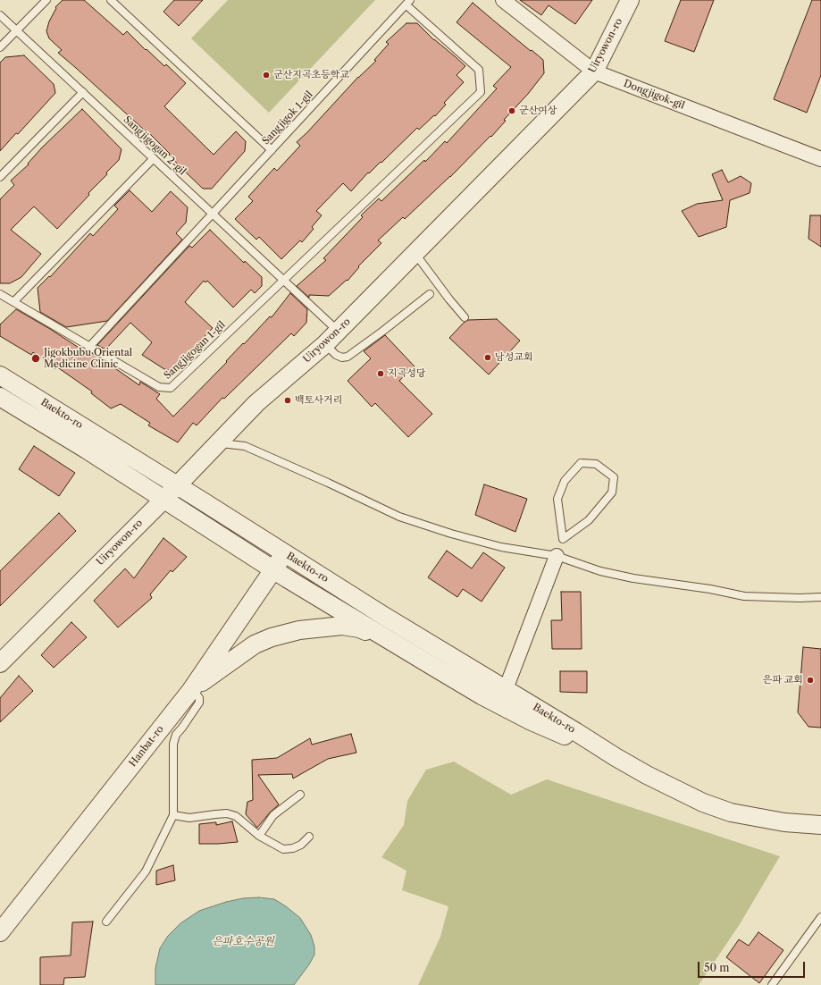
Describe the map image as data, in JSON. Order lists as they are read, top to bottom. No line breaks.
{"streets":{"street":["Uiryowon-ro","Dongjigok-gil","Baekto-ro","Hanbat-ro"],"lane":["Sangjigok 1-gil","Sangjigogan 2-gil","Sangjigogan 1-gil"]},"crossings":[["Uiryowon-ro","Dongjigok-gil"],["Uiryowon-ro","Sangjigogan 2-gil"],["Uiryowon-ro","Baekto-ro"],["Sangjigok 1-gil","Sangjigogan 2-gil"],["Sangjigok 1-gil","Sangjigogan 1-gil"],["Sangjigogan 2-gil","Sangjigogan 1-gil"],["Baekto-ro","Hanbat-ro"]],"water":["은파호수공원"],"places":["군산지곡초등학교","군산여상","남성교회","Jigokbubu Oriental Medicine Clinic","지곡성당","백토사거리","은파 교회"],"scale_bar":"50 m"}
